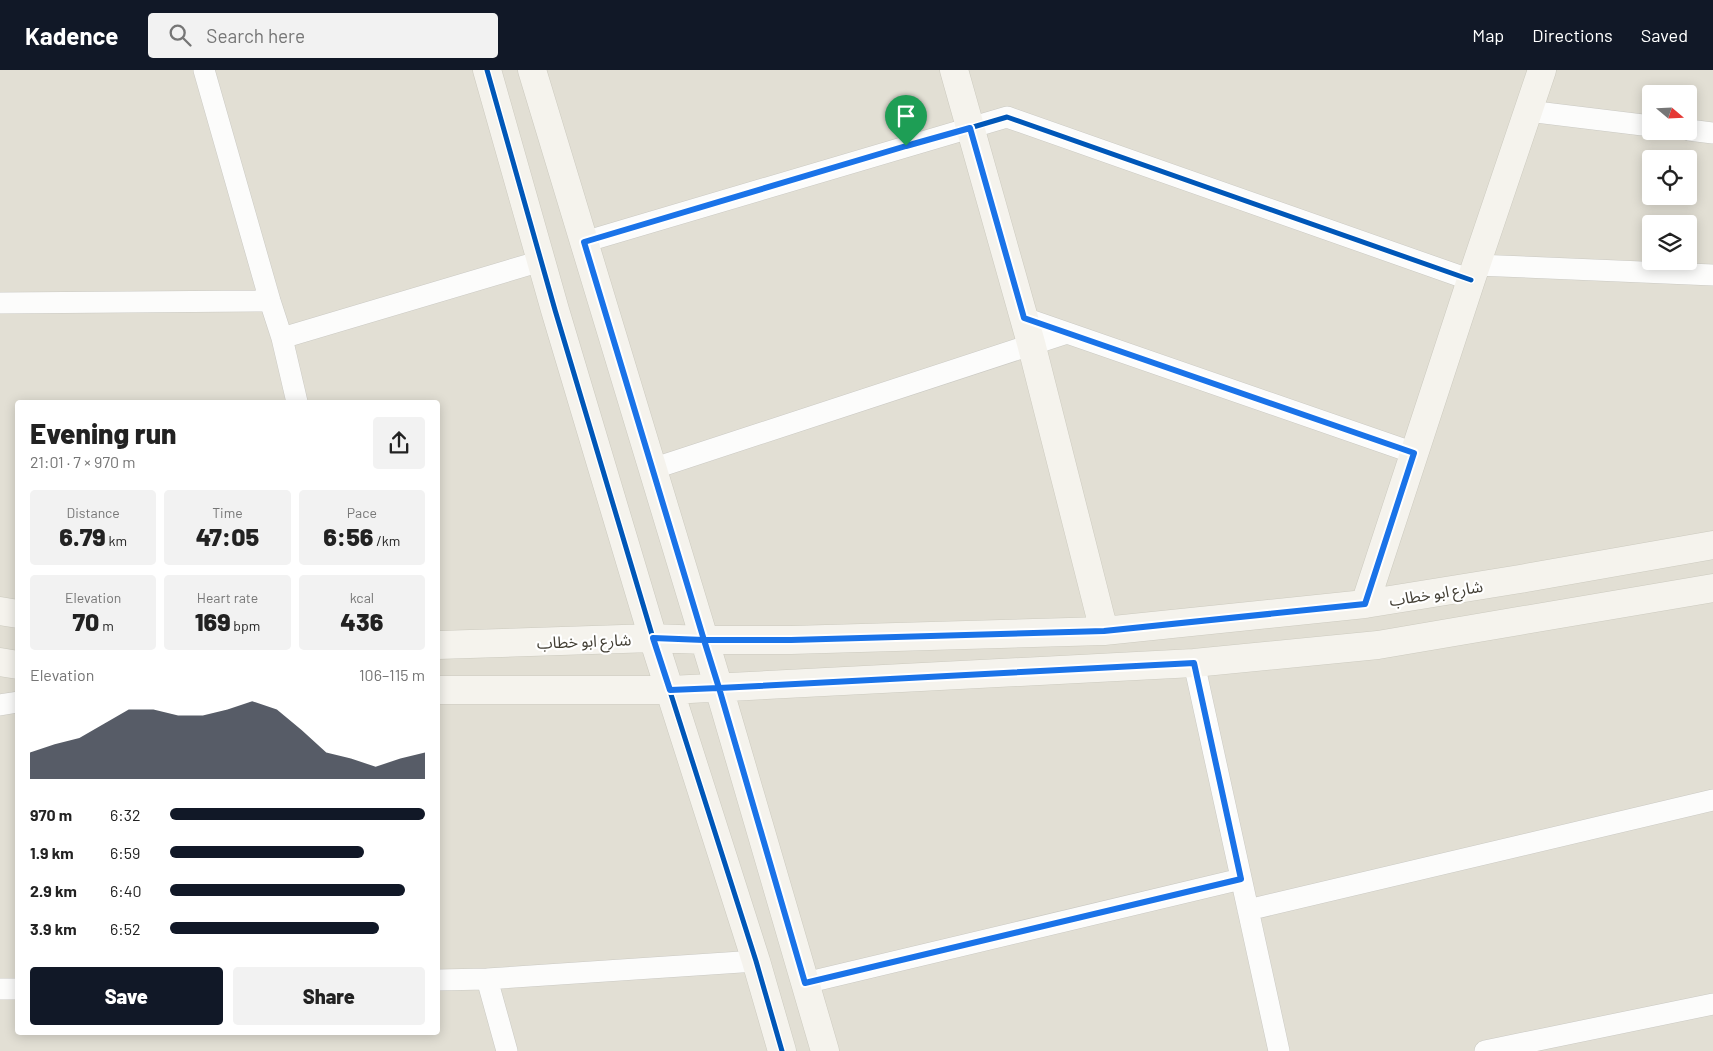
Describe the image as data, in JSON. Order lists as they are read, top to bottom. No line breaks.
{"streets":{"street":["شارع ابو خطاب"]},"north":"right","page":{"header":"Kadence","search":"Search here","nav":["Map","Directions","Saved"],"heading":["Evening run","21:01 · 7 × 970 m"],"stats":[["Distance","6.79 km"],["Time","47:05"],["Pace","6:56 /km"],["Elevation","70 m"],["Heart rate","169 bpm"],["kcal","436"]],"chart":["Elevation","106–115 m"],"list":[{"name":"970 m","note":"6:32"},{"name":"1.9 km","note":"6:59"},{"name":"2.9 km","note":"6:40"},{"name":"3.9 km","note":"6:52"}],"buttons":["Save","Share"]}}
